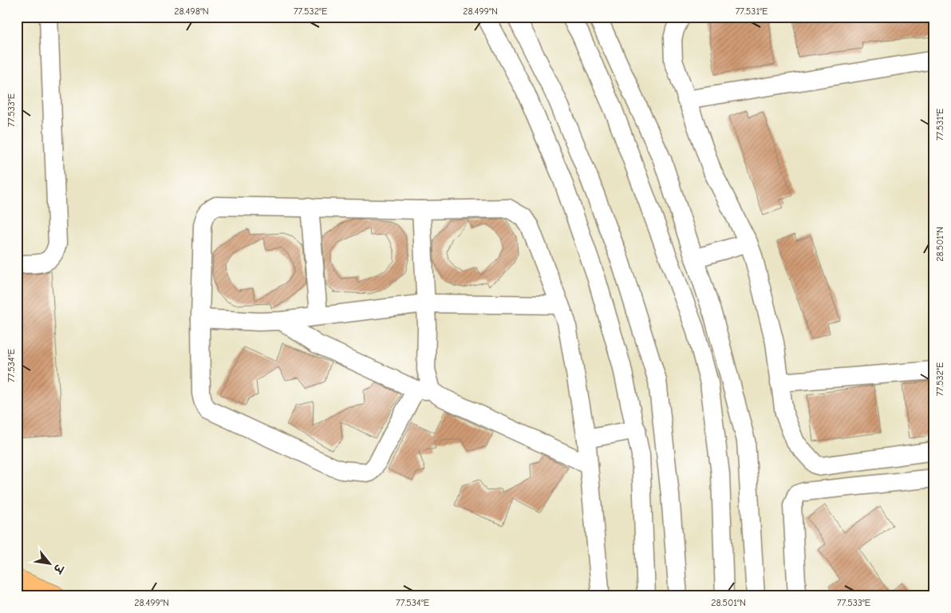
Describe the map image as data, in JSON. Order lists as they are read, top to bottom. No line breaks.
{"north":"bottom right","coordinates":["28.498°N","77.532°E","28.499°N","77.531°E","77.533°E","28.501°N","77.534°E"]}
